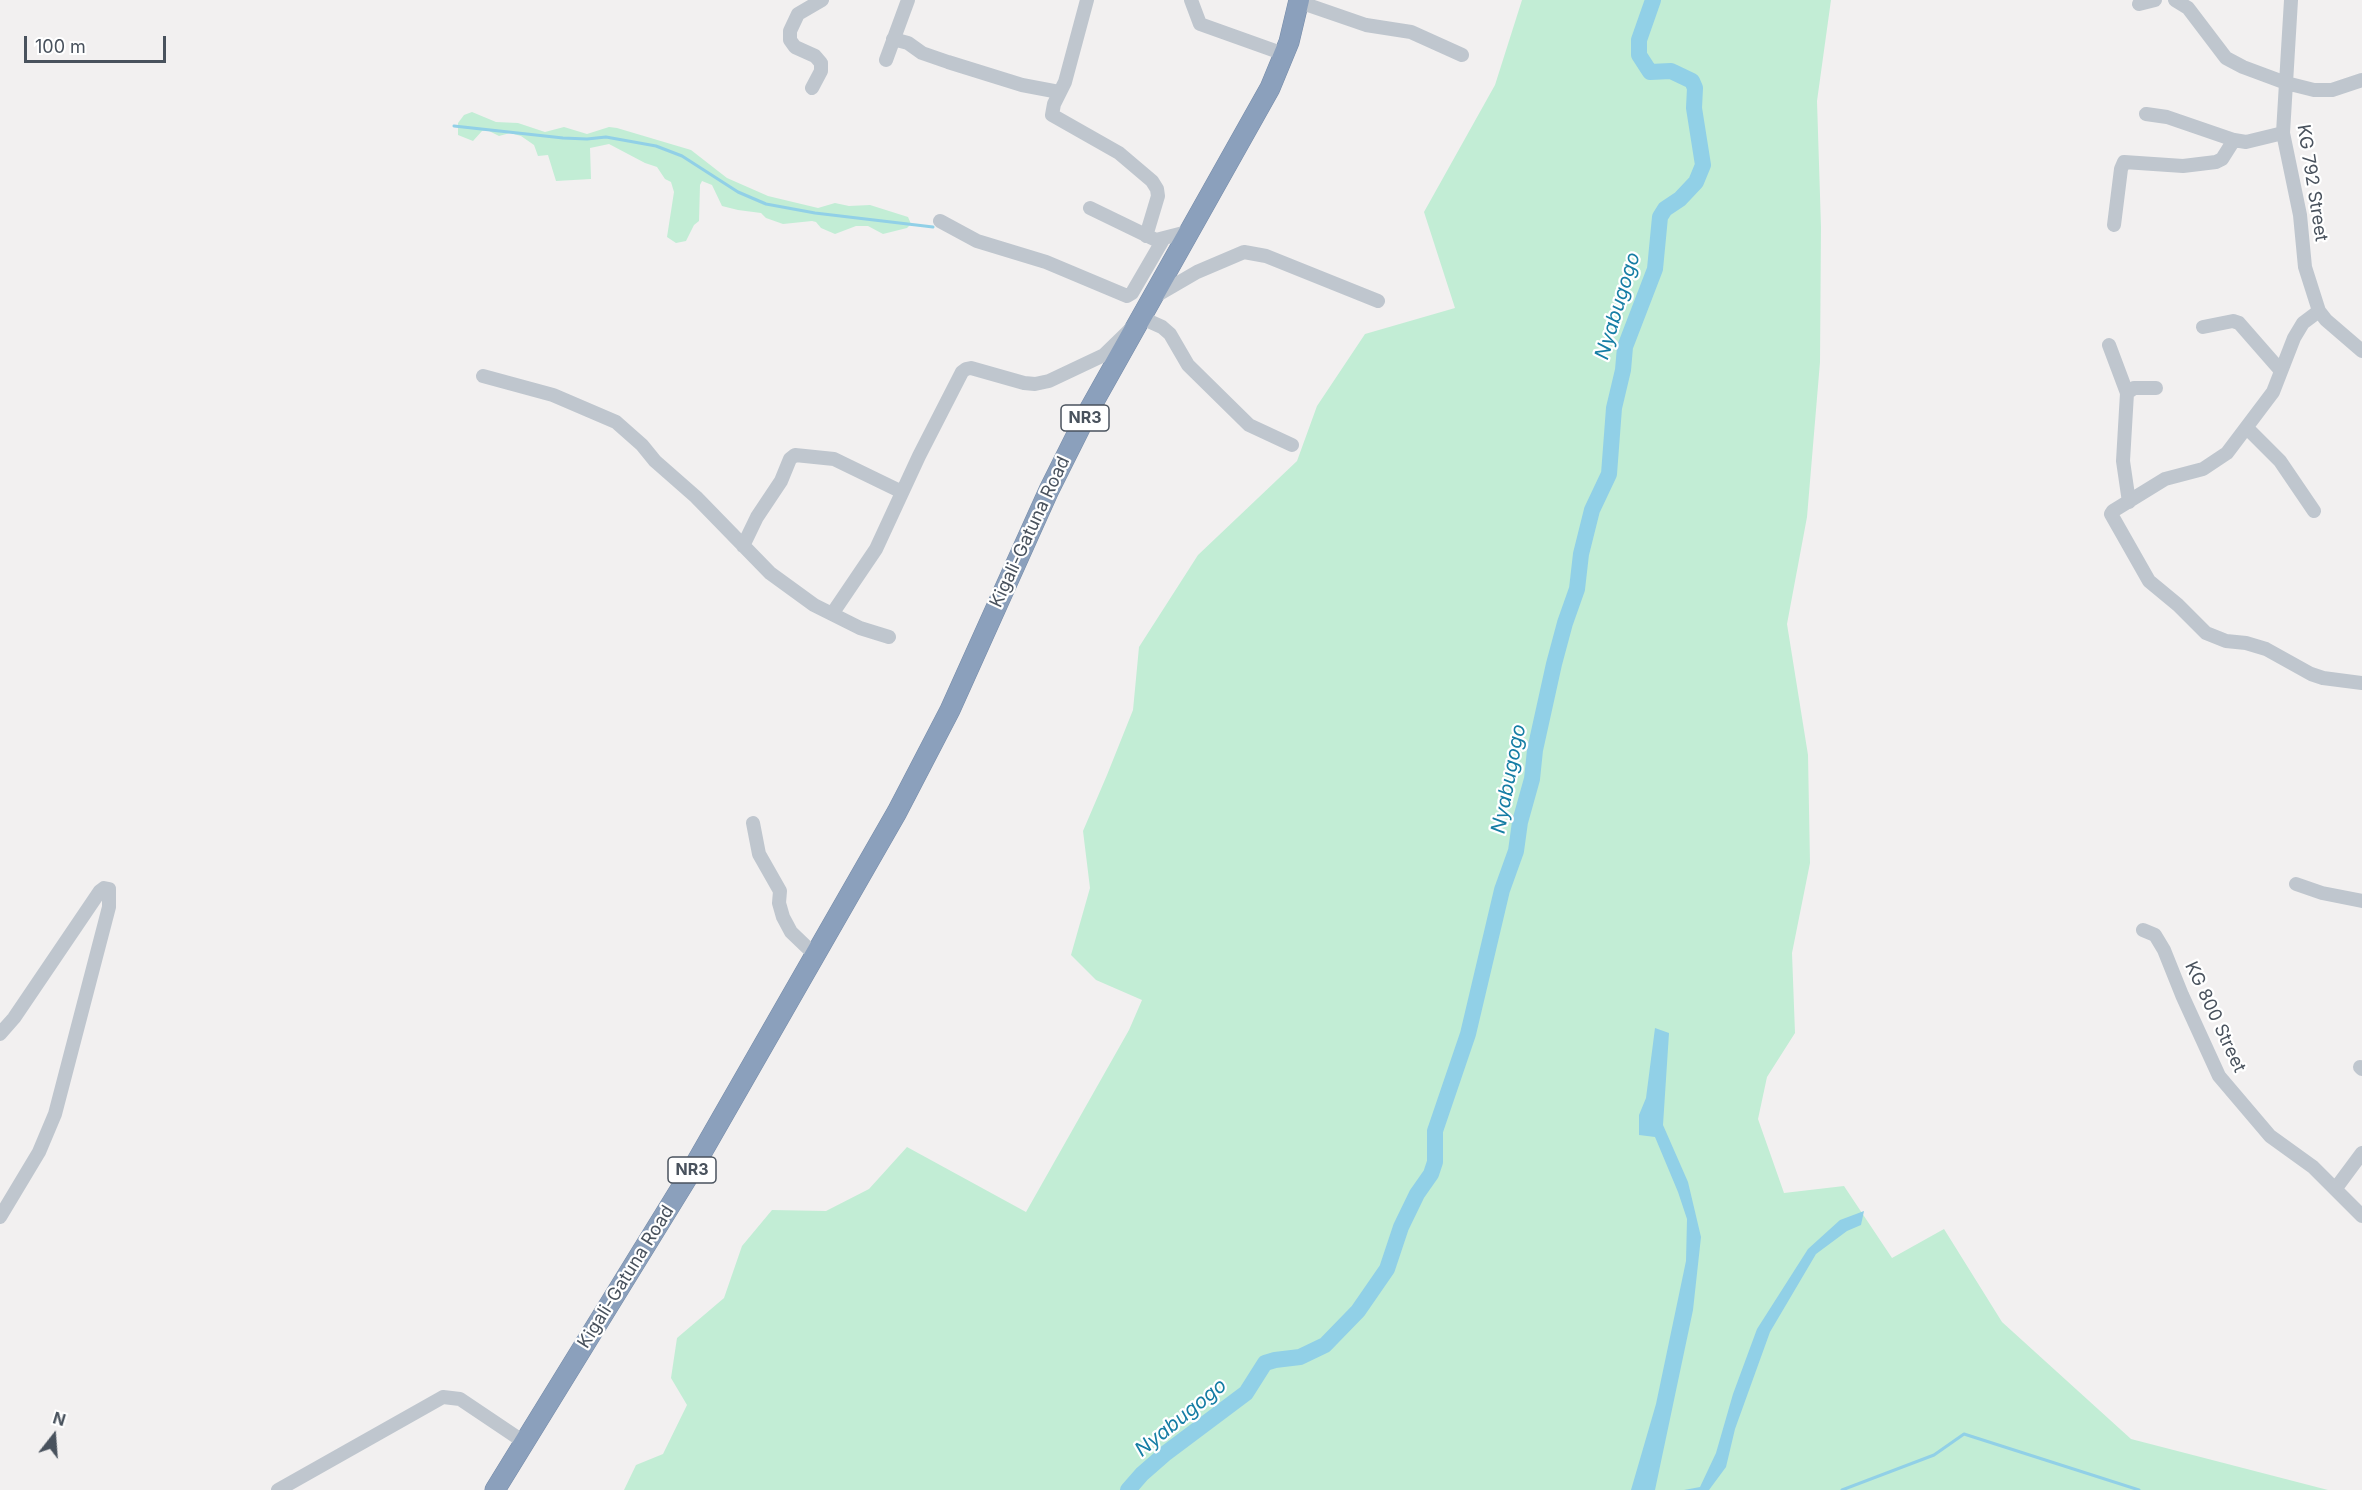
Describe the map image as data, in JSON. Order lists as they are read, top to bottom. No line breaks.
{"streets":{"highway":["NR3","Kigali-Gatuna Road"],"street":["KG 792 Street","KG 800 Street"]},"water":["Nyabugogo"],"scale_bar":"100 m","north":"top"}
